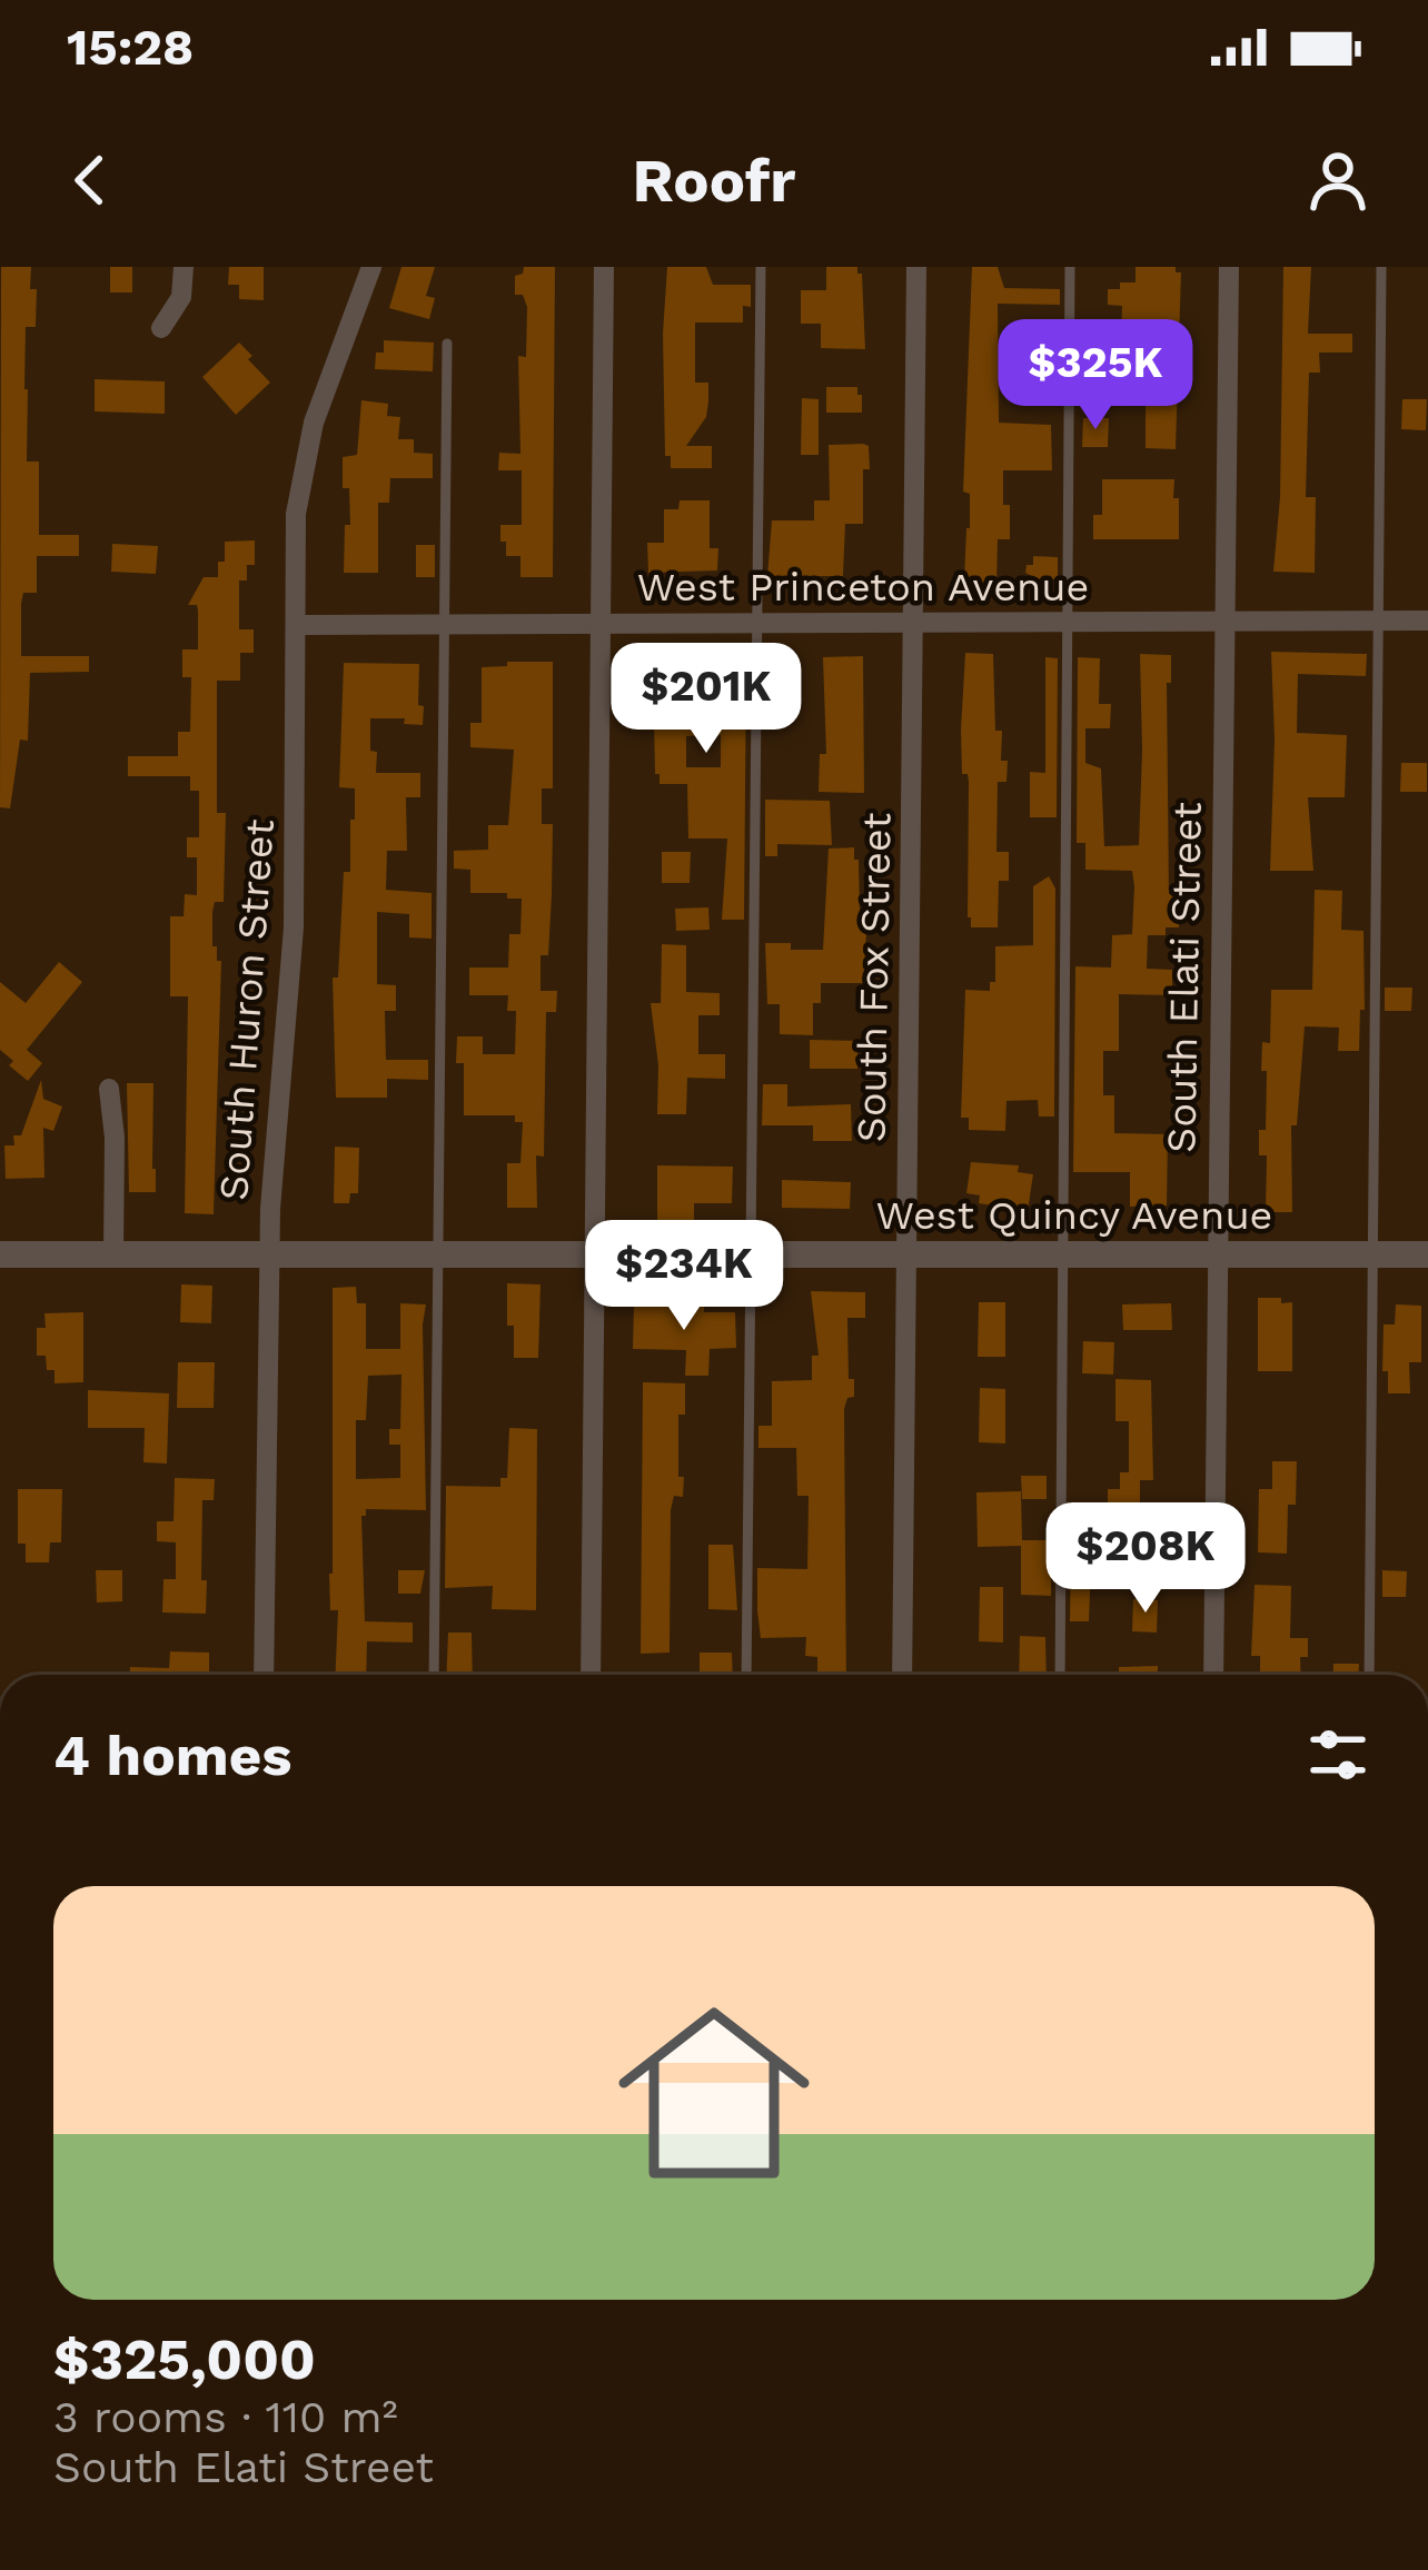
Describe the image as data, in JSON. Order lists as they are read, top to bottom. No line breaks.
{"streets":{"street":["West Princeton Avenue","South Fox Street","South Elati Street","South Huron Street","West Quincy Avenue"]},"crossings":[["West Princeton Avenue","South Fox Street"],["West Princeton Avenue","South Elati Street"],["West Princeton Avenue","South Huron Street"],["South Fox Street","West Quincy Avenue"],["South Elati Street","West Quincy Avenue"],["South Huron Street","West Quincy Avenue"]],"page":{"status":"15:28","header":"Roofr","price":["$325K","$201K","$234K","$208K"],"heading":"4 homes","list":[{"name":"$325,000","note":"3 rooms · 110 m² · South Elati Street"}]}}
